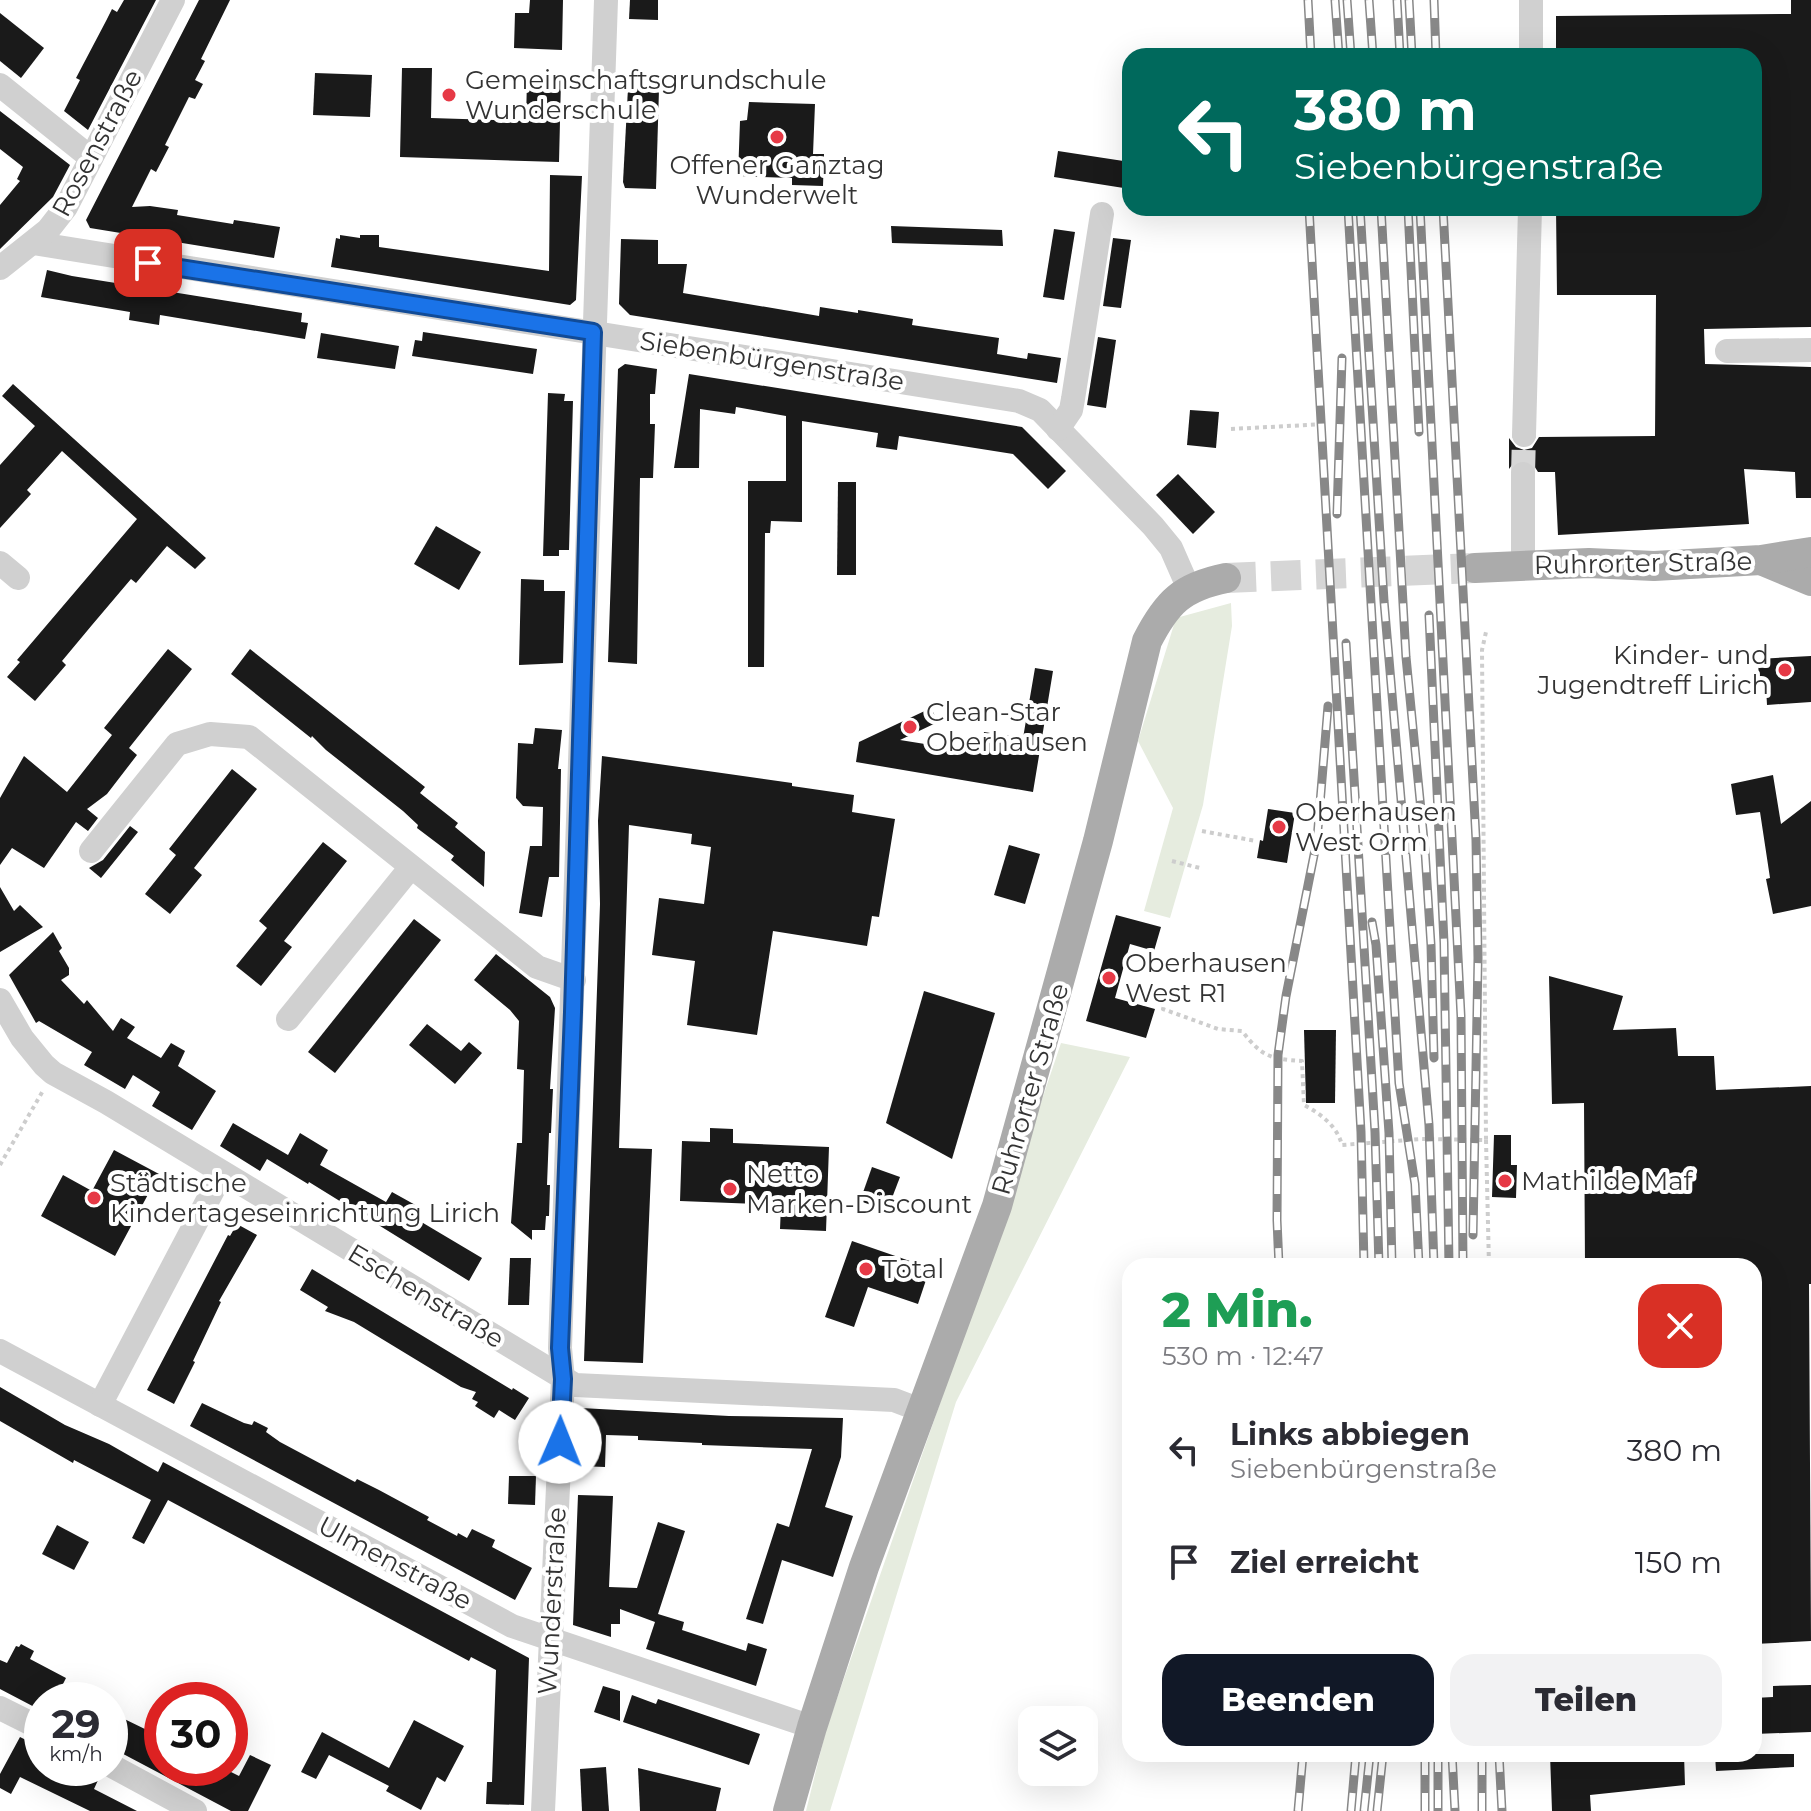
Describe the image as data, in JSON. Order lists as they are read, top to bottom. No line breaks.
{"streets":{"main road":["Ruhrorter Straße"],"street":["Rosenstraße","Siebenbürgenstraße","Eschenstraße","Ulmenstraße","Wunderstraße"]},"crossings":[["Rosenstraße","Siebenbürgenstraße"],["Siebenbürgenstraße","Ruhrorter Straße"],["Siebenbürgenstraße","Wunderstraße"],["Ruhrorter Straße","Eschenstraße"],["Ruhrorter Straße","Ulmenstraße"],["Eschenstraße","Wunderstraße"],["Ulmenstraße","Wunderstraße"]],"places":["Gemeinschaftsgrundschule Wunderschule","Offener Ganztag Wunderwelt","Kinder- und Jugendtreff Lirich","Clean-Star Oberhausen","Oberhausen West Orm","Oberhausen West R1","Mathilde Maf","Netto Marken-Discount","Städtische Kindertageseinrichtung Lirich","Total"],"page":{"turn":["380 m","Siebenbürgenstraße"],"heading":["2 Min.","530 m · 12:47"],"list":[{"name":"Links abbiegen","note":"Siebenbürgenstraße","value":"380 m"},{"name":"Ziel erreicht","value":"150 m"}],"buttons":["Beenden","Teilen"],"speed":"29 km/h","limit":"30"}}
